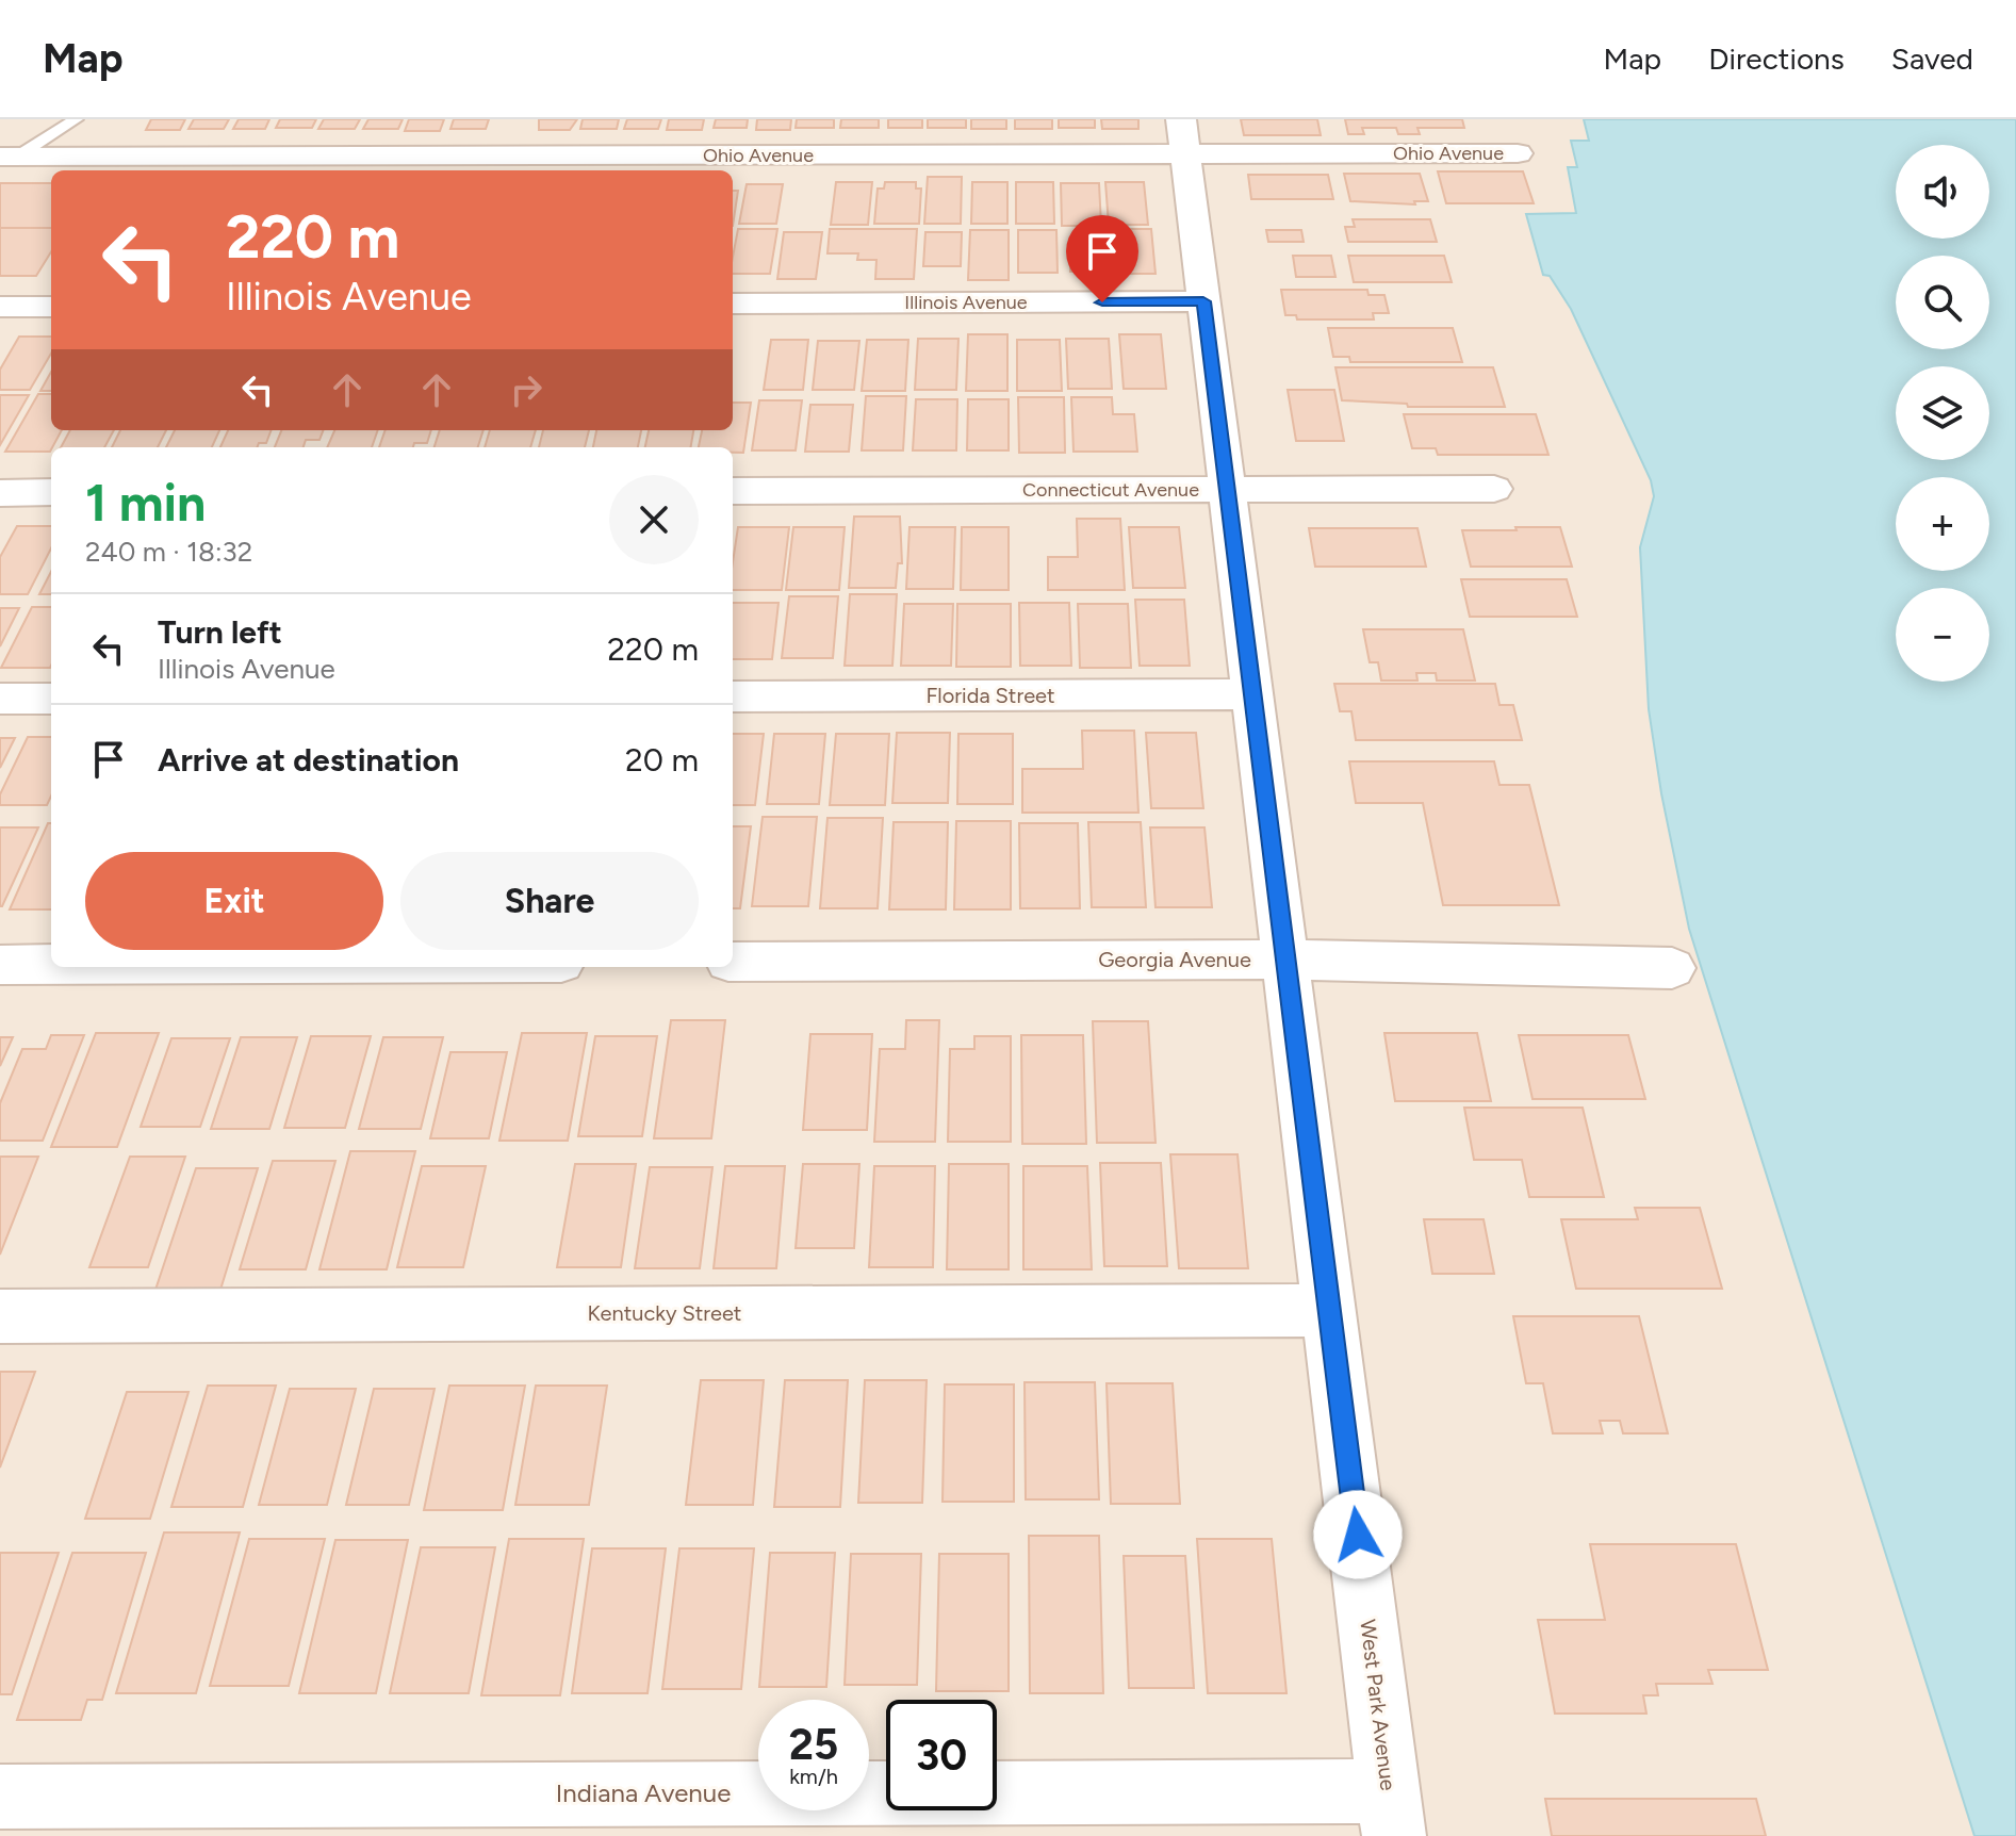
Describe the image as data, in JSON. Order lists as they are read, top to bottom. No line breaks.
{"streets":{"street":["Ohio Avenue","Illinois Avenue","Connecticut Avenue","Florida Street","Georgia Avenue","Kentucky Street","West Park Avenue","Indiana Avenue"]},"crossings":[["Ohio Avenue","West Park Avenue"],["Illinois Avenue","West Park Avenue"],["Connecticut Avenue","West Park Avenue"],["Florida Street","West Park Avenue"],["Georgia Avenue","West Park Avenue"],["Kentucky Street","West Park Avenue"],["West Park Avenue","Indiana Avenue"]],"page":{"header":"Map","nav":["Map","Directions","Saved"],"map_buttons":["+","−"],"turn":["220 m","Illinois Avenue"],"heading":["1 min","240 m · 18:32"],"list":[{"name":"Turn left","note":"Illinois Avenue","value":"220 m"},{"name":"Arrive at destination","value":"20 m"}],"buttons":["Exit","Share"],"speed":"25 km/h","limit":"30"}}
